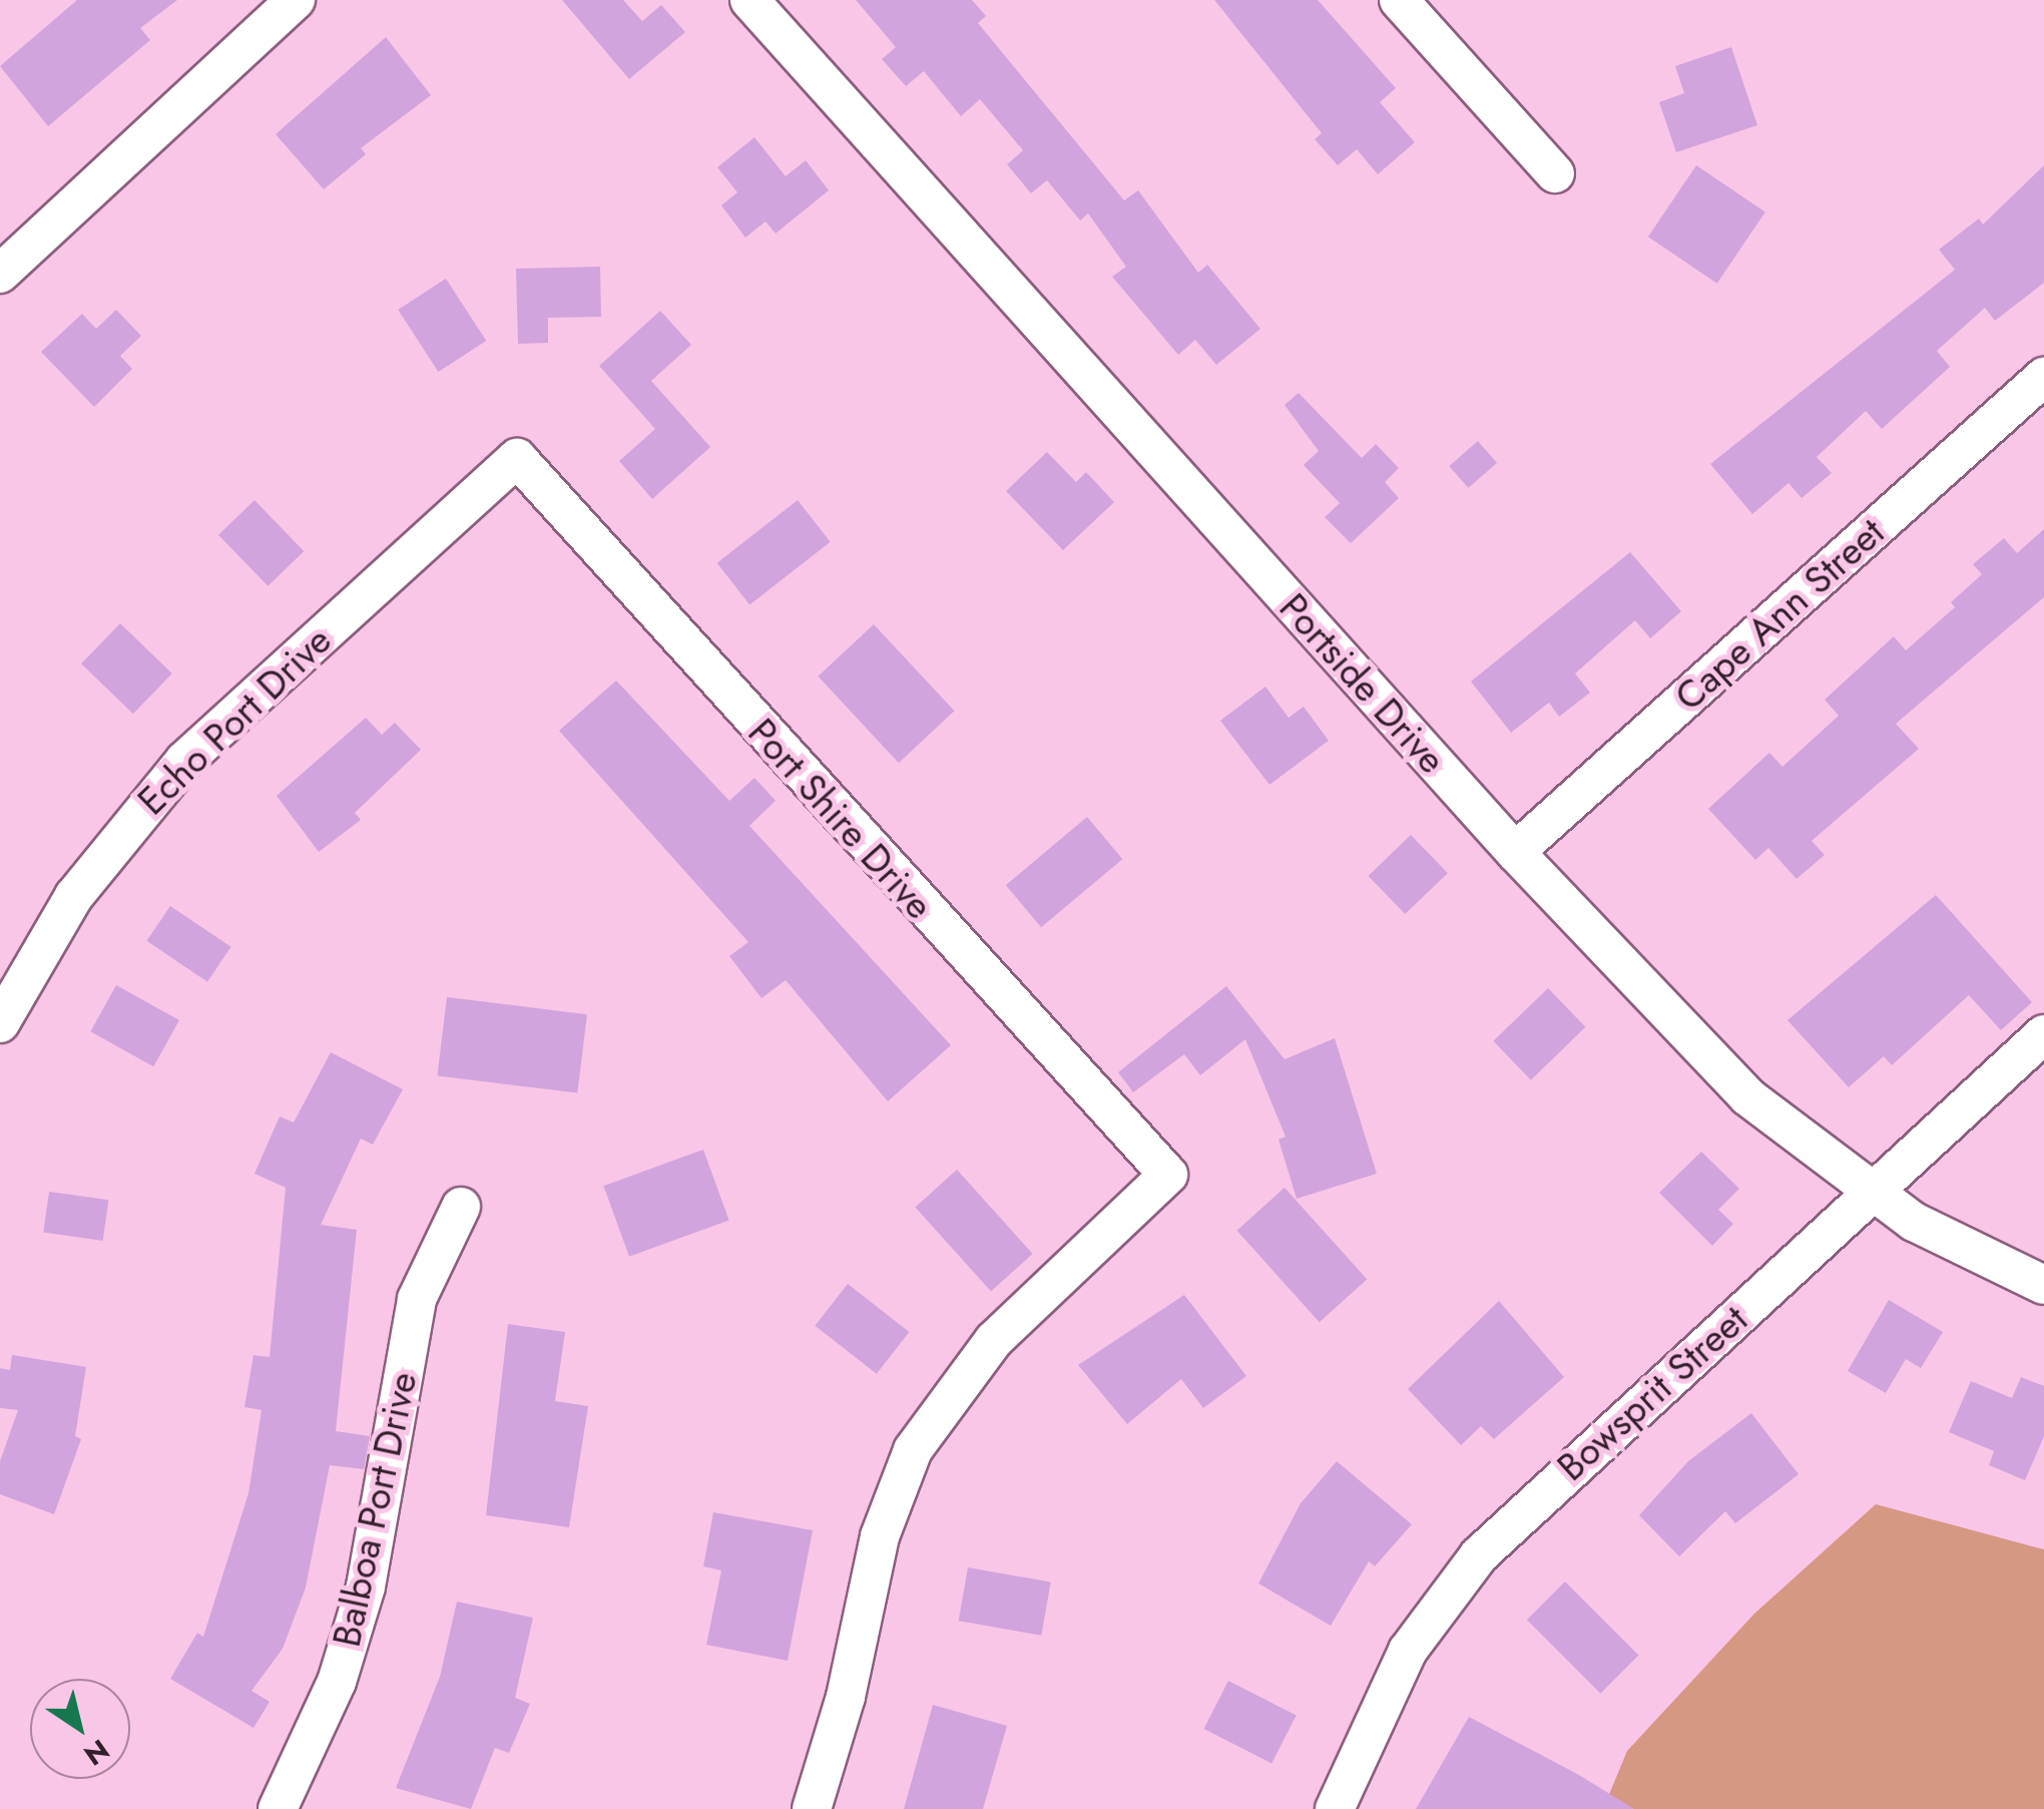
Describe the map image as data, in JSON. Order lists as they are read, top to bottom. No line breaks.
{"streets":{"street":["Cape Ann Street","Portside Drive","Echo Port Drive","Port Shire Drive","Bowsprit Street","Balboa Port Drive"]},"crossings":[["Cape Ann Street","Portside Drive"],["Portside Drive","Bowsprit Street"],["Echo Port Drive","Port Shire Drive"]],"north":"bottom right"}
